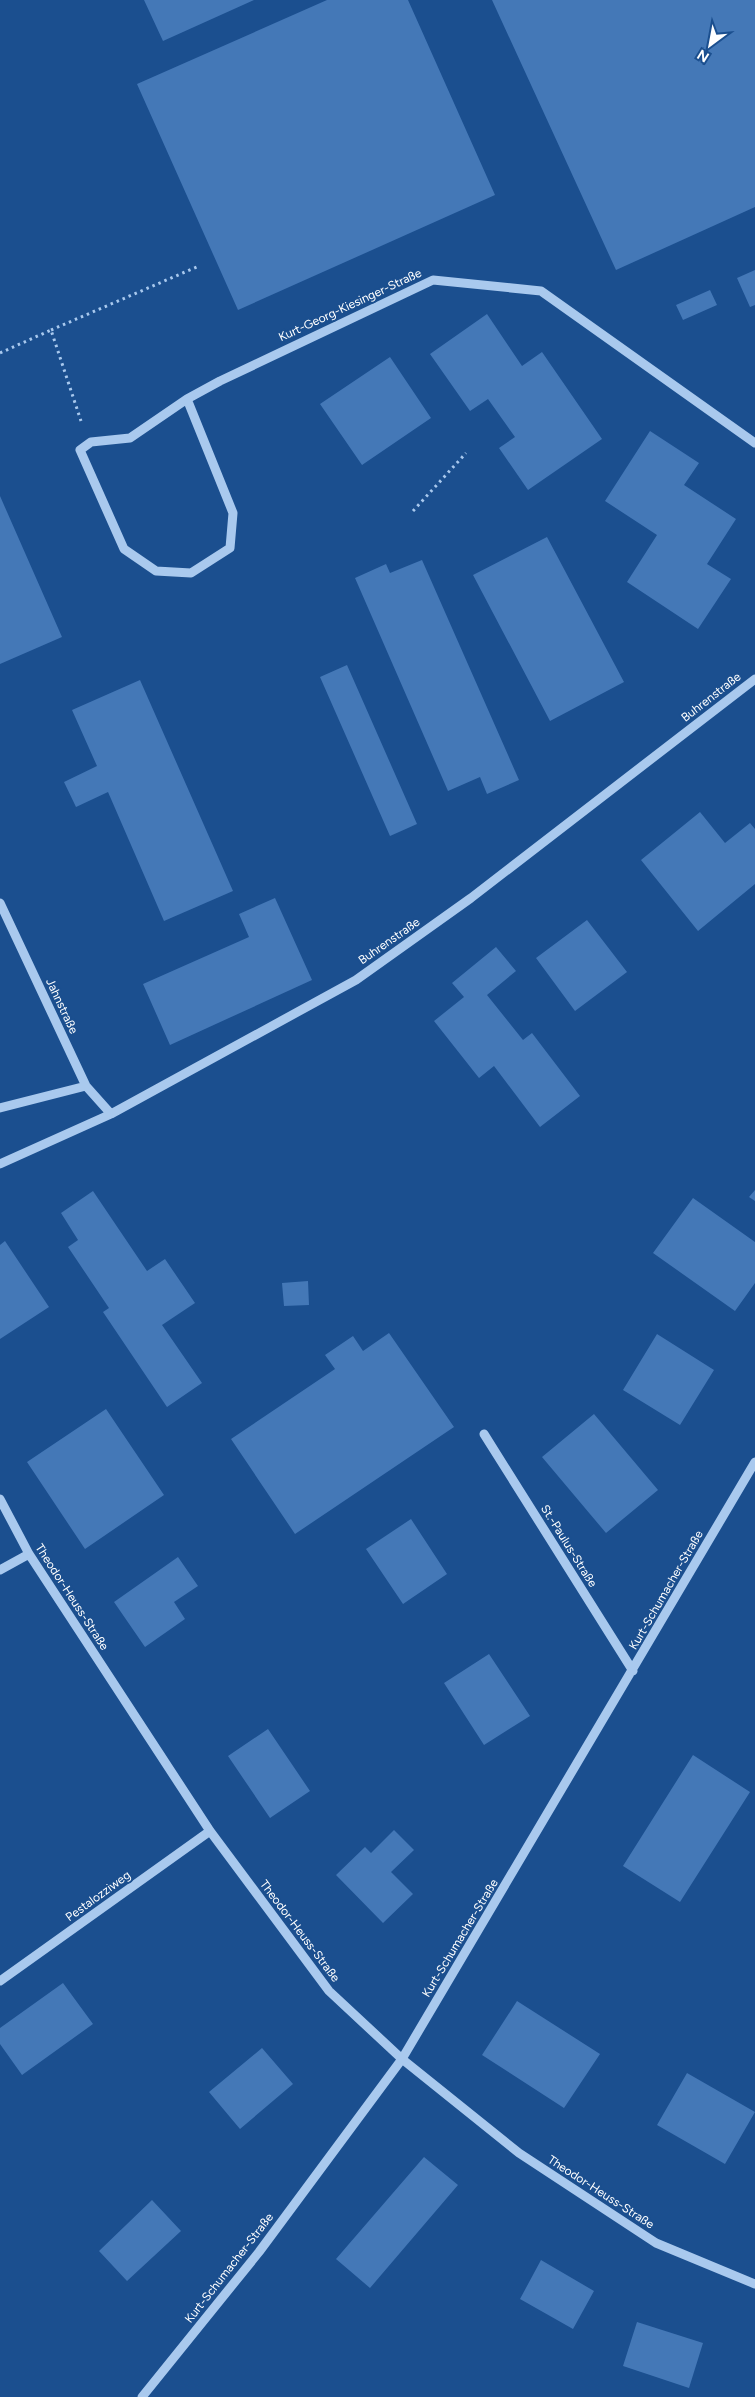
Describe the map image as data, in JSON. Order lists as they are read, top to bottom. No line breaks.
{"streets":{"street":["Kurt-Georg-Kiesinger-Straße","Buhrenstraße","Jahnstraße","St.-Paulus-Straße","Kurt-Schumacher-Straße","Theodor-Heuss-Straße","Pestalozziweg"]},"crossings":[["Buhrenstraße","Jahnstraße"],["St.-Paulus-Straße","Kurt-Schumacher-Straße"],["Kurt-Schumacher-Straße","Theodor-Heuss-Straße"],["Theodor-Heuss-Straße","Pestalozziweg"]],"north":"bottom left"}
